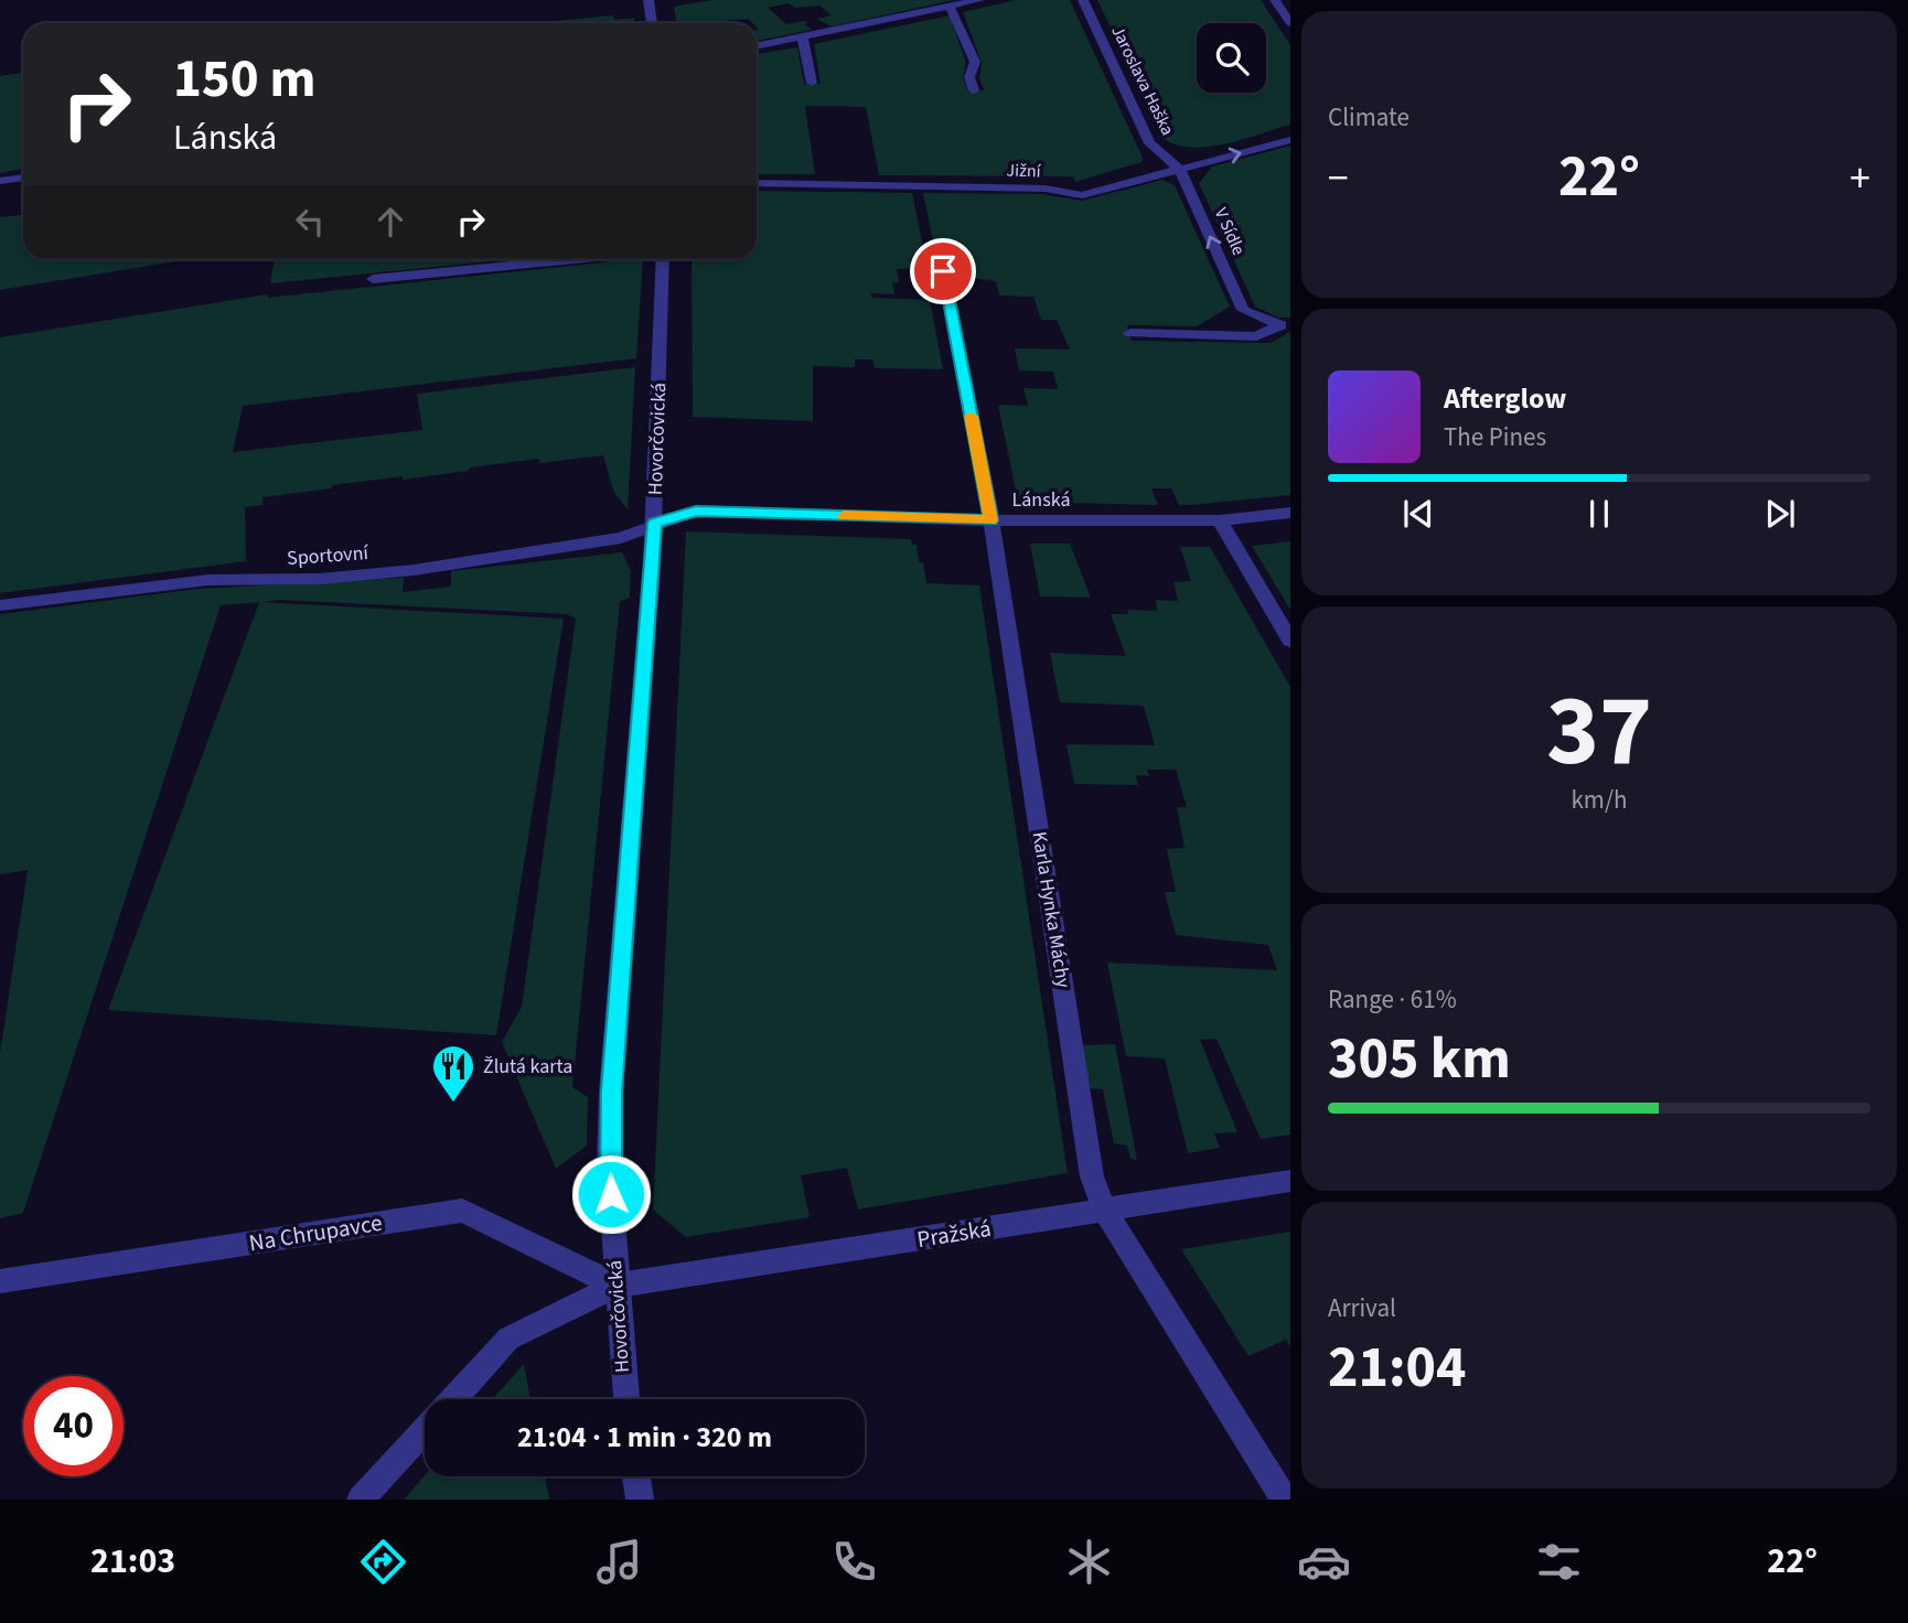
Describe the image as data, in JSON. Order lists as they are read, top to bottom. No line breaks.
{"streets":{"street":["Jaroslava Haška","Jižní","V Sídle","Hovorčovická","Lánská","Sportovní","Karla Hynka Máchy","Na Chrupavce","Pražská"]},"crossings":[["Jaroslava Haška","Jižní"],["Jaroslava Haška","V Sídle"],["Jižní","V Sídle"],["Hovorčovická","Lánská"],["Hovorčovická","Sportovní"],["Hovorčovická","Na Chrupavce"],["Hovorčovická","Pražská"],["Lánská","Sportovní"],["Lánská","Karla Hynka Máchy"],["Karla Hynka Máchy","Pražská"],["Na Chrupavce","Pražská"]],"one_way":["V Sídle"],"places":{"restaurant":["Žlutá karta"]},"page":{"tile":["Climate",["37","km/h"],["Range · 61%","305 km"],["Arrival","21:04"]],"turn":["150 m","Lánská"],"heat":["−","22°","+"],"song":["Afterglow","The Pines"],"limit":"40","trip":"21:04 · 1 min · 320 m","tabs":["21:03","22°"]}}
